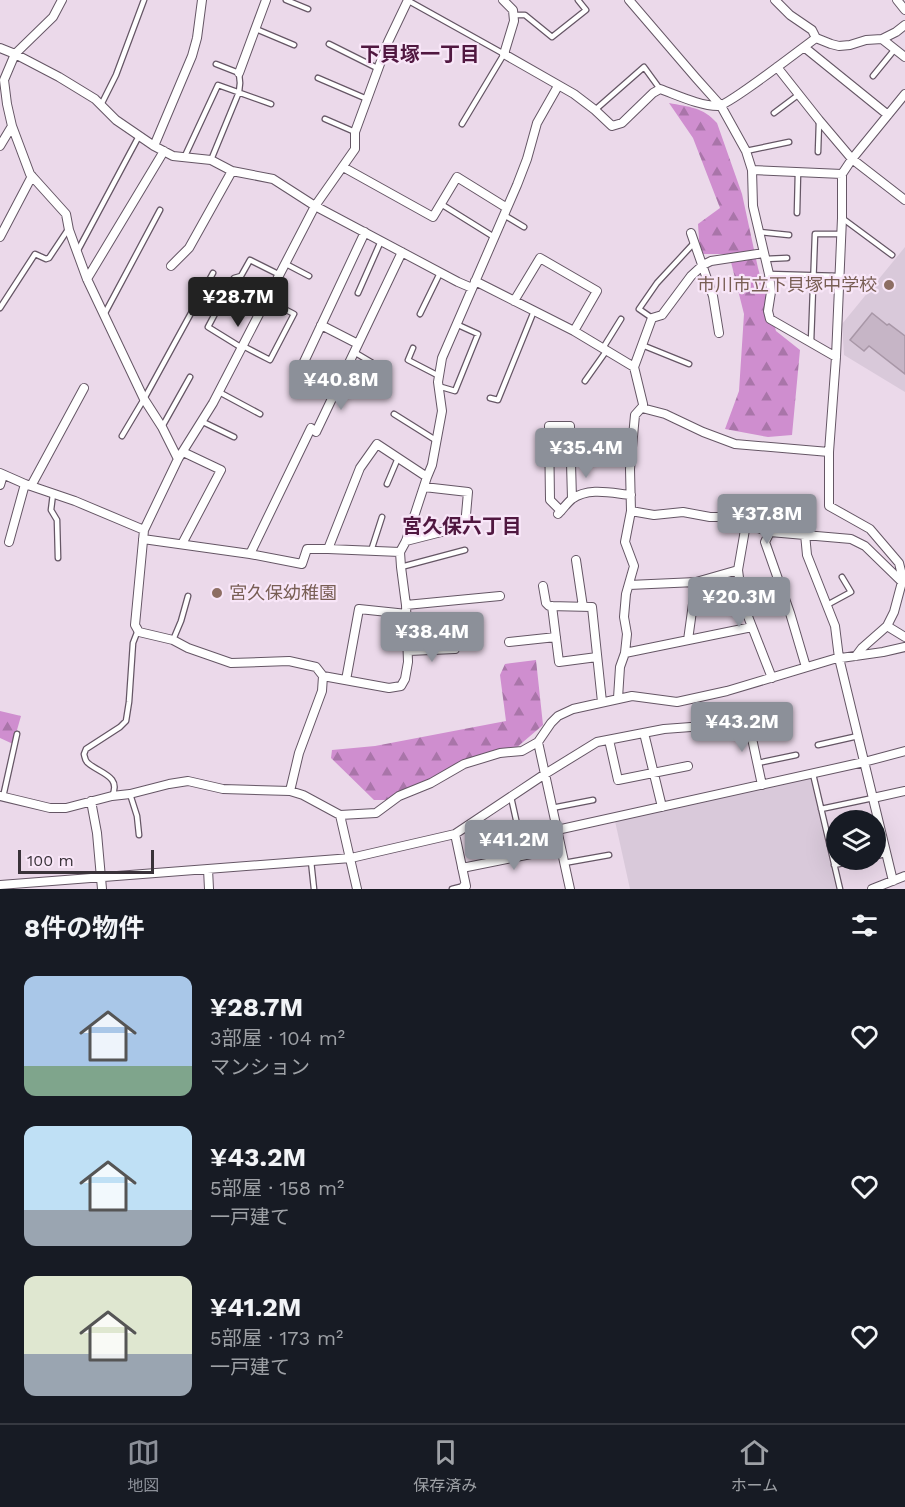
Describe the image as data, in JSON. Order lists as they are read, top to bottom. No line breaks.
{"districts":["下貝塚一丁目","宮久保六丁目"],"places":["市川市立下貝塚中学校","宮久保幼稚園"],"scale_bar":"100 m","page":{"price":["¥28.7M","¥40.8M","¥35.4M","¥37.8M","¥20.3M","¥38.4M","¥43.2M","¥41.2M"],"scale":"100 m","heading":"8件の物件","list":[{"name":"¥28.7M","note":"3部屋 · 104 m² · マンション"},{"name":"¥43.2M","note":"5部屋 · 158 m² · 一戸建て"},{"name":"¥41.2M","note":"5部屋 · 173 m² · 一戸建て"}],"tabs":["地図","保存済み","ホーム"]}}
